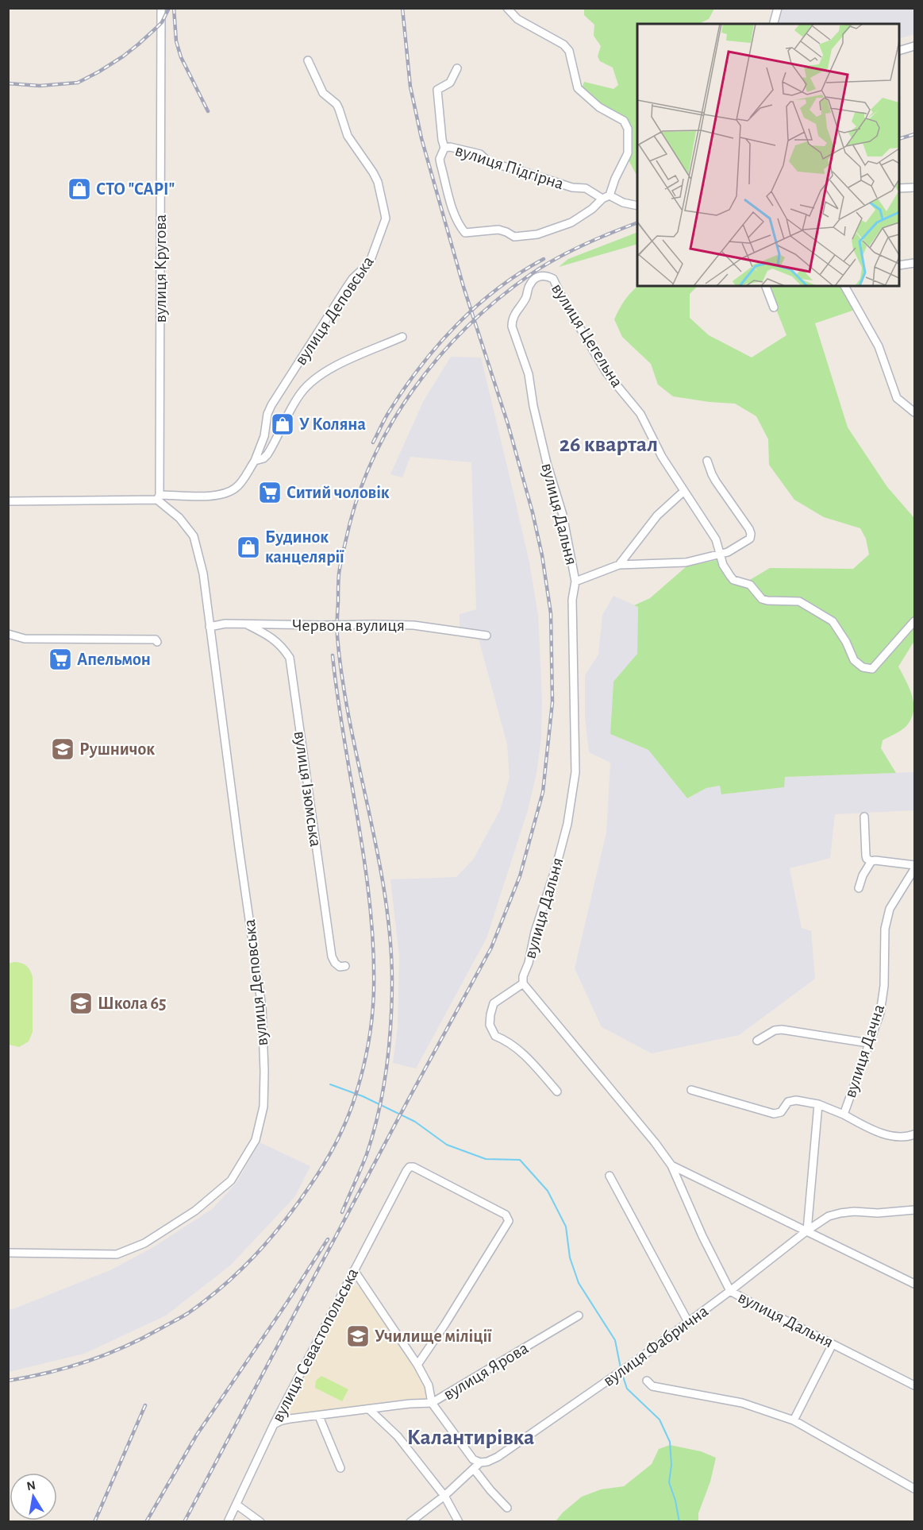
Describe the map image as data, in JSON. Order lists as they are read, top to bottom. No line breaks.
{"streets":{"street":["вулиця Підгірна","вулиця Кругова","вулиця Деповська","вулиця Цегельна","вулиця Дальня","Червона вулиця","вулиця Ізюмська","вулиця Дачна","вулиця Севастопольська","вулиця Фабрична","вулиця Ярова"]},"crossings":[["вулиця Кругова","вулиця Деповська"],["вулиця Деповська","Червона вулиця"],["вулиця Цегельна","вулиця Дальня"],["вулиця Дальня","вулиця Фабрична"],["Червона вулиця","вулиця Ізюмська"],["вулиця Дачна","вулиця Фабрична"],["вулиця Севастопольська","вулиця Ярова"]],"districts":["26 квартал","Калантирівка"],"places":{"shop":["СТО \"CAPI\"","У Коляна","Будинок канцелярії"],"supermarket":["Ситий чоловік","Апельмон"],"school or university":["Рушничок","Школа 65","Училище міліції"]},"north":"top"}
